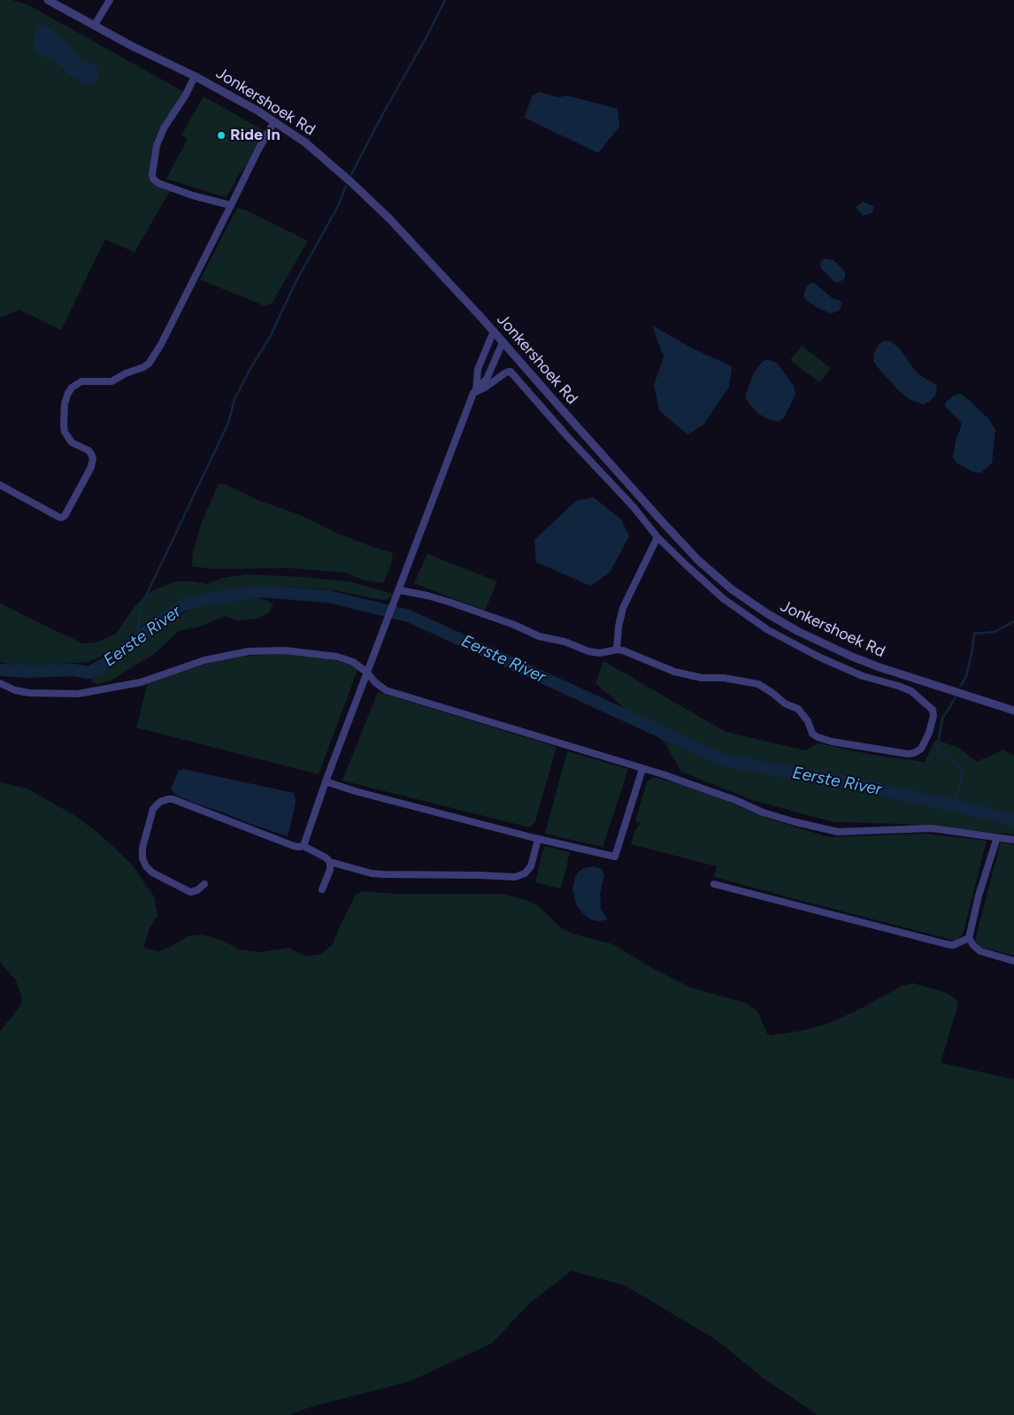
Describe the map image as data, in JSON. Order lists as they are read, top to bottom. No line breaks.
{"streets":{"street":["Jonkershoek Rd"]},"water":["Eerste River"],"places":["Ride In"]}
